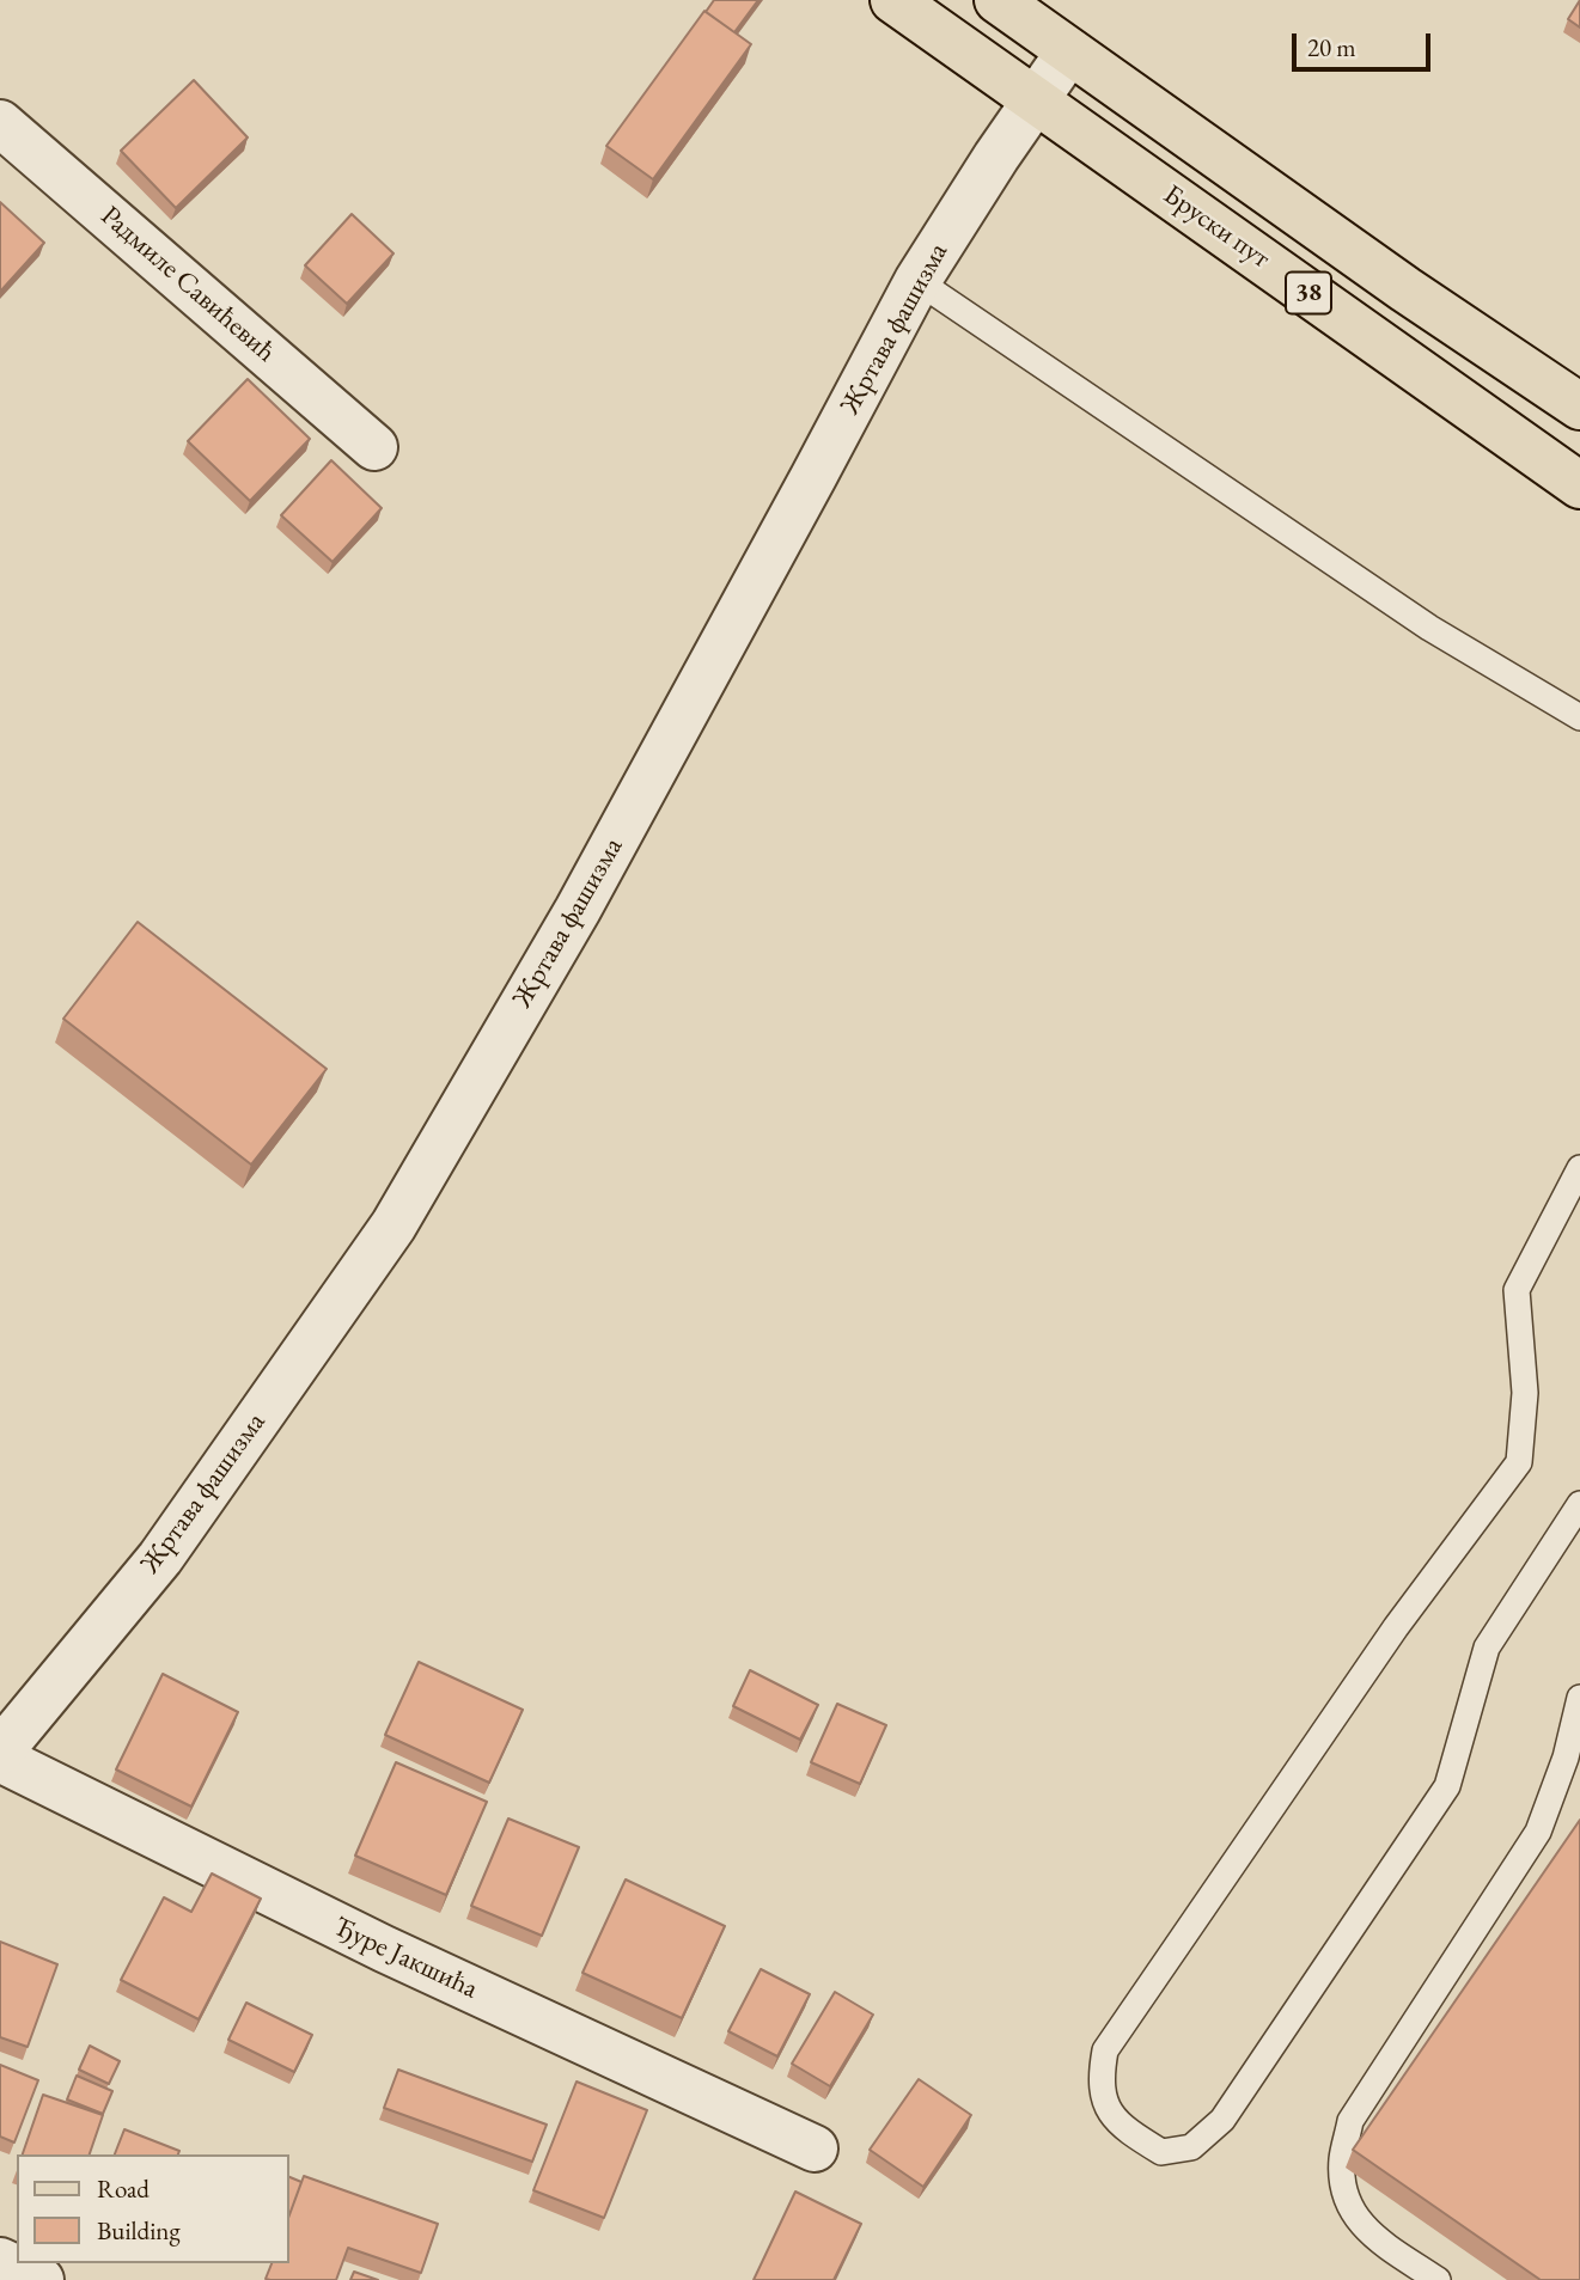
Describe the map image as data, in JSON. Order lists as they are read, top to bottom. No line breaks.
{"streets":{"main road":["Бруски пут","38"],"street":["Радмиле Савићевић","Жртава фашизма","Ђуре Јакшића"]},"crossings":[["Бруски пут","Жртава фашизма"],["38","Жртава фашизма"]],"legend":["Road","Building"],"scale_bar":"20 m"}
